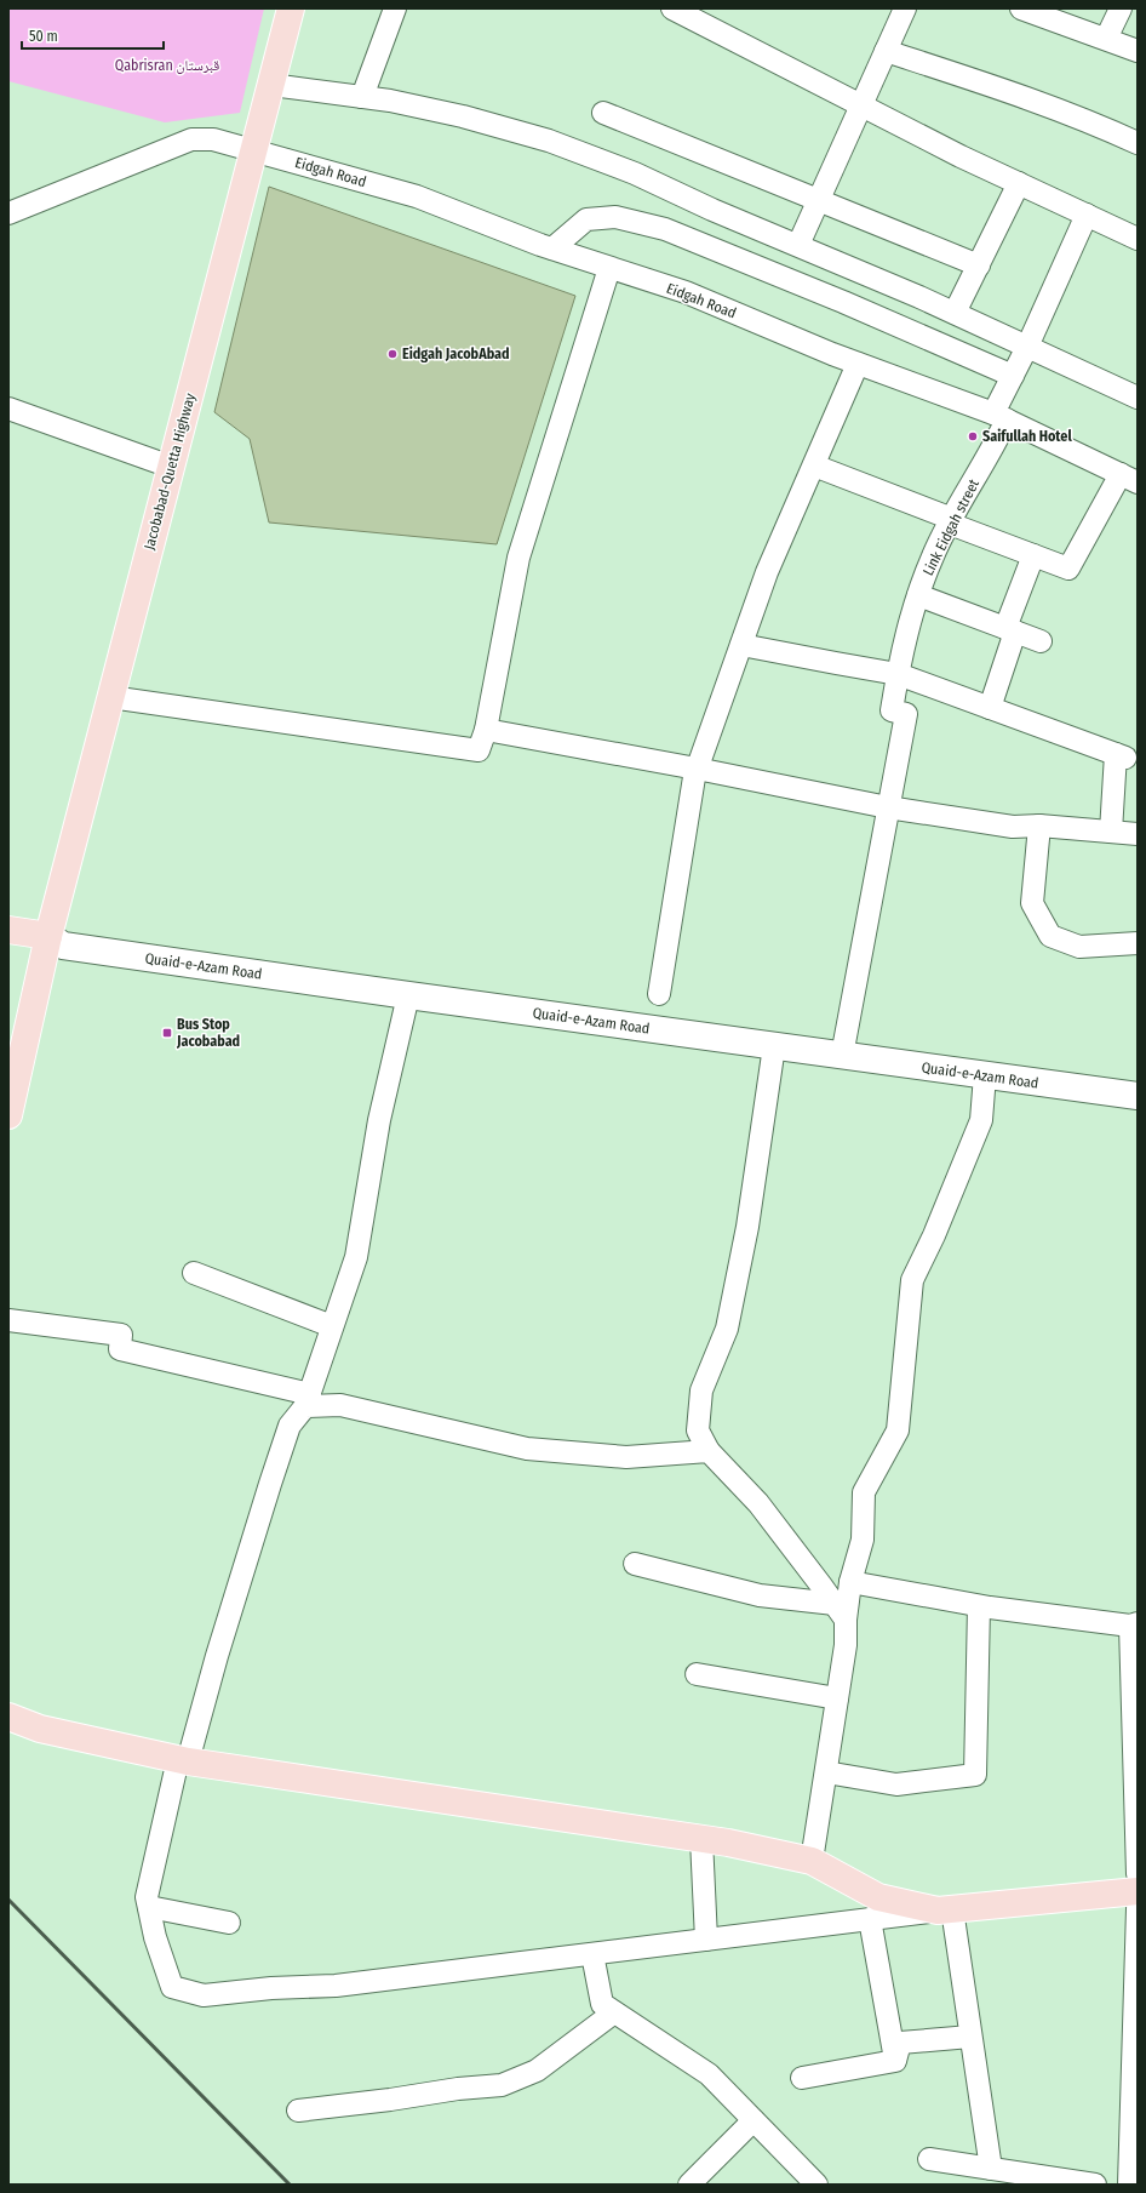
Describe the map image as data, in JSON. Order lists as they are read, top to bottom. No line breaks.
{"streets":{"main road":["Jacobabad-Quetta Highway"],"street":["Eidgah Road","Link Eidgah street","Quaid-e-Azam Road"]},"crossings":[["Eidgah Road","Jacobabad-Quetta Highway"],["Eidgah Road","Link Eidgah street"],["Jacobabad-Quetta Highway","Quaid-e-Azam Road"]],"parks":["Qabrisran قبرستان"],"places":{"other":["Eidgah JacobAbad","Saifullah Hotel"],"transit":["Bus Stop Jacobabad"]},"scale_bar":"50 m"}
